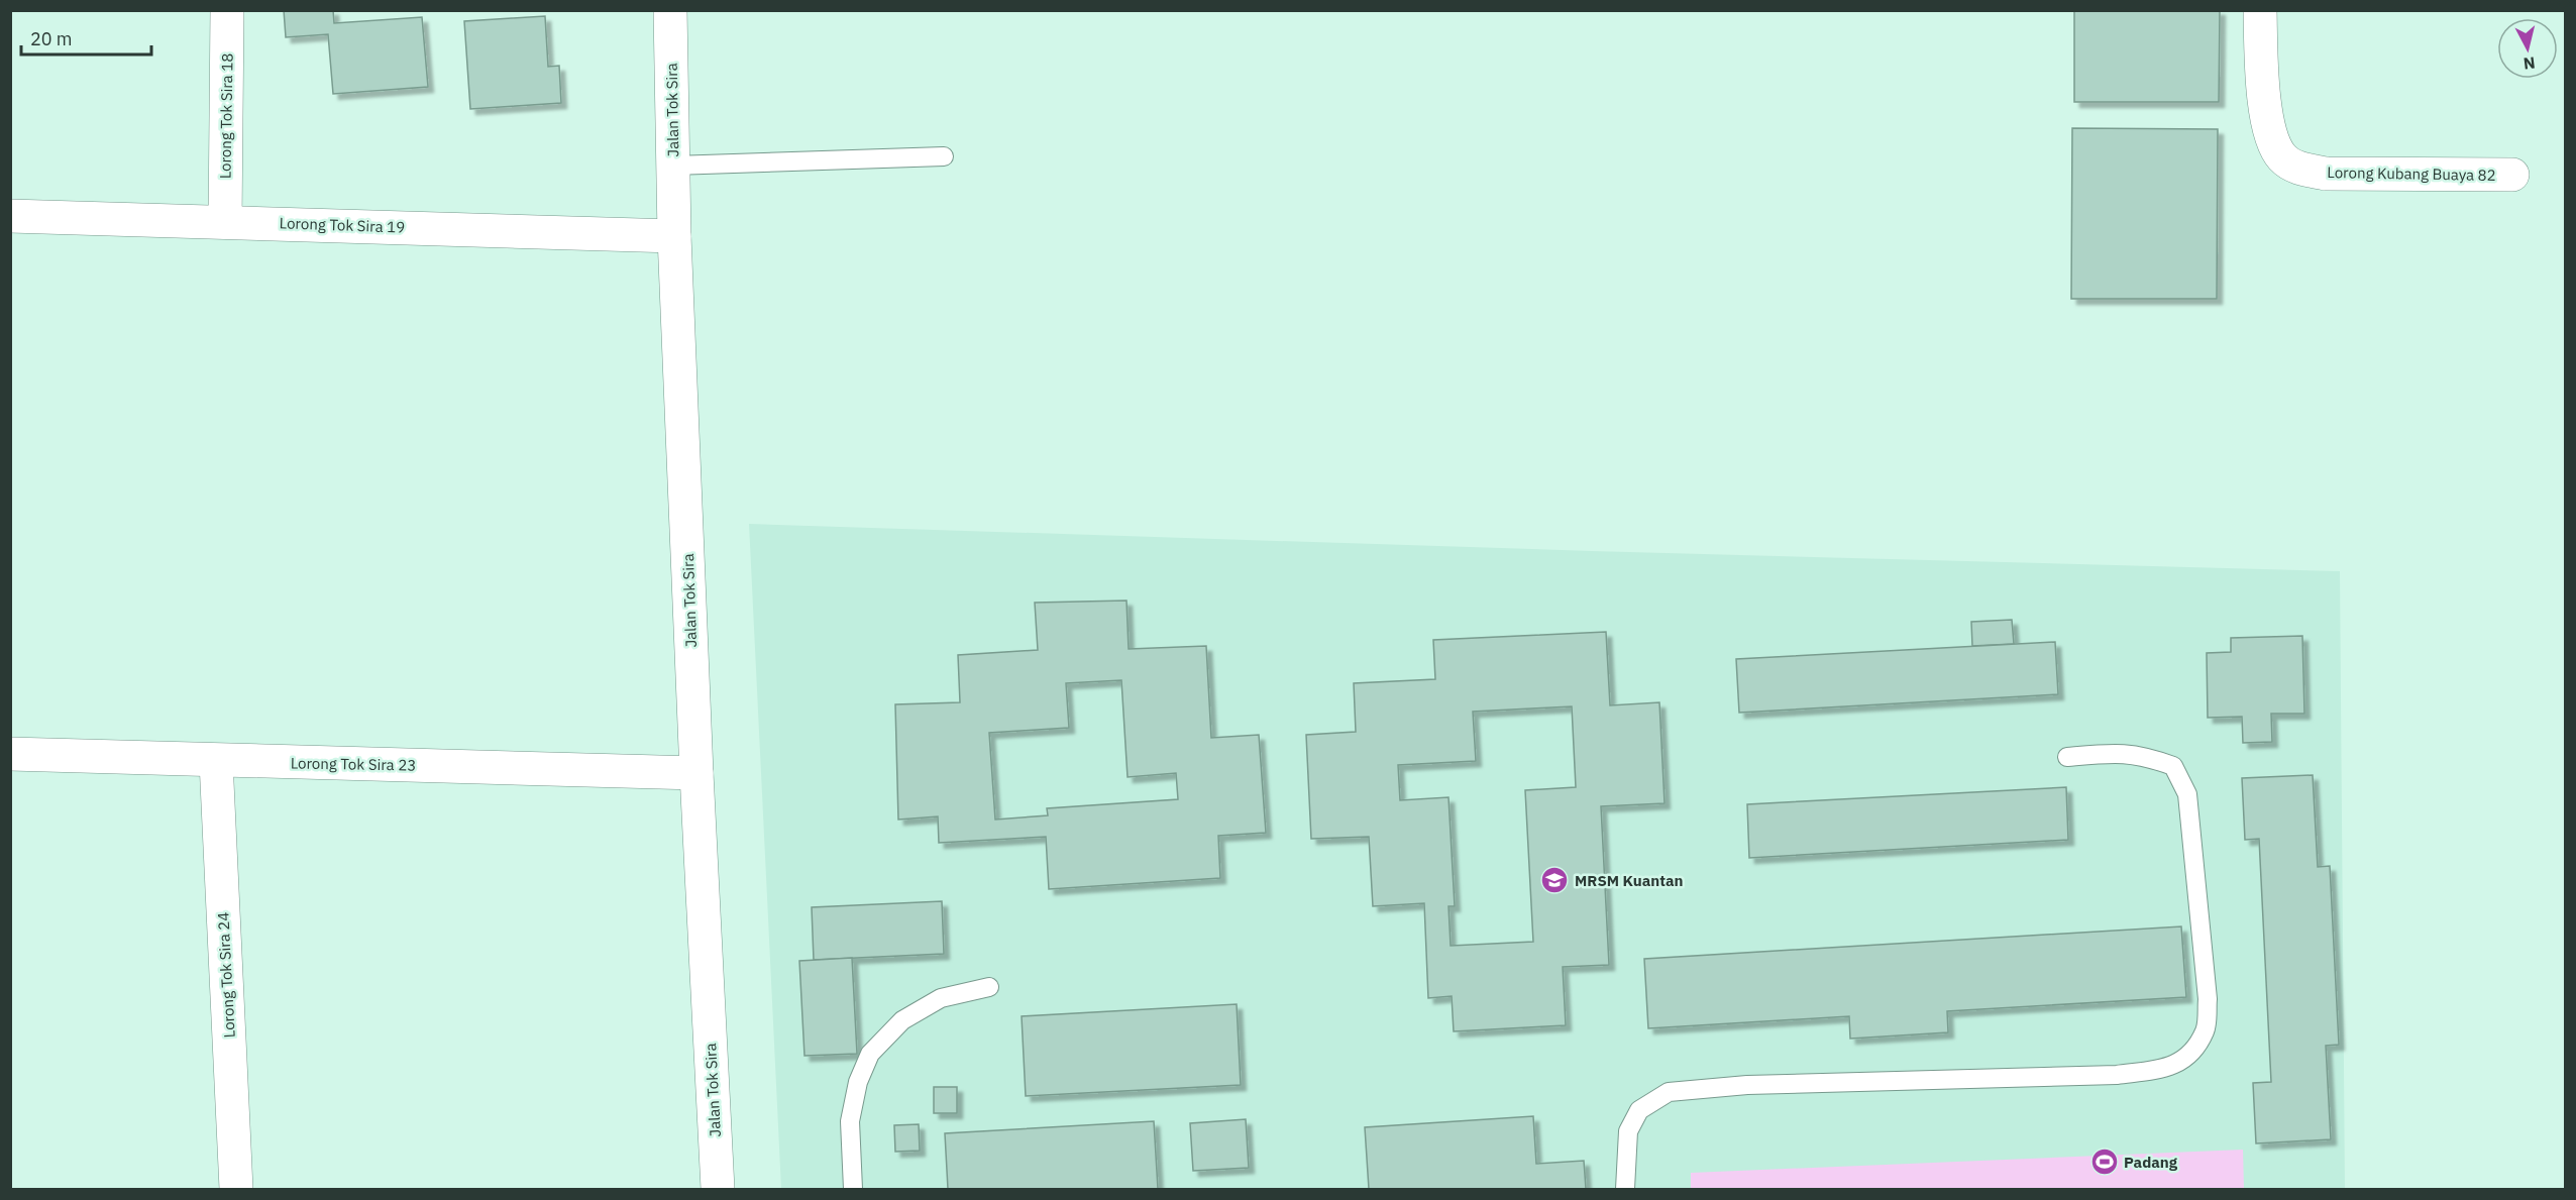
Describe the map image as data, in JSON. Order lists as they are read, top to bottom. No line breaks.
{"streets":{"street":["Jalan Tok Sira","Lorong Tok Sira 18","Lorong Kubang Buaya 82","Lorong Tok Sira 19","Lorong Tok Sira 23","Lorong Tok Sira 24"]},"crossings":[["Jalan Tok Sira","Lorong Tok Sira 19"],["Jalan Tok Sira","Lorong Tok Sira 23"],["Lorong Tok Sira 18","Lorong Tok Sira 19"],["Lorong Tok Sira 23","Lorong Tok Sira 24"]],"places":{"school or university":["MRSM Kuantan"],"sports":["Padang"]},"scale_bar":"20 m","north":"bottom"}
